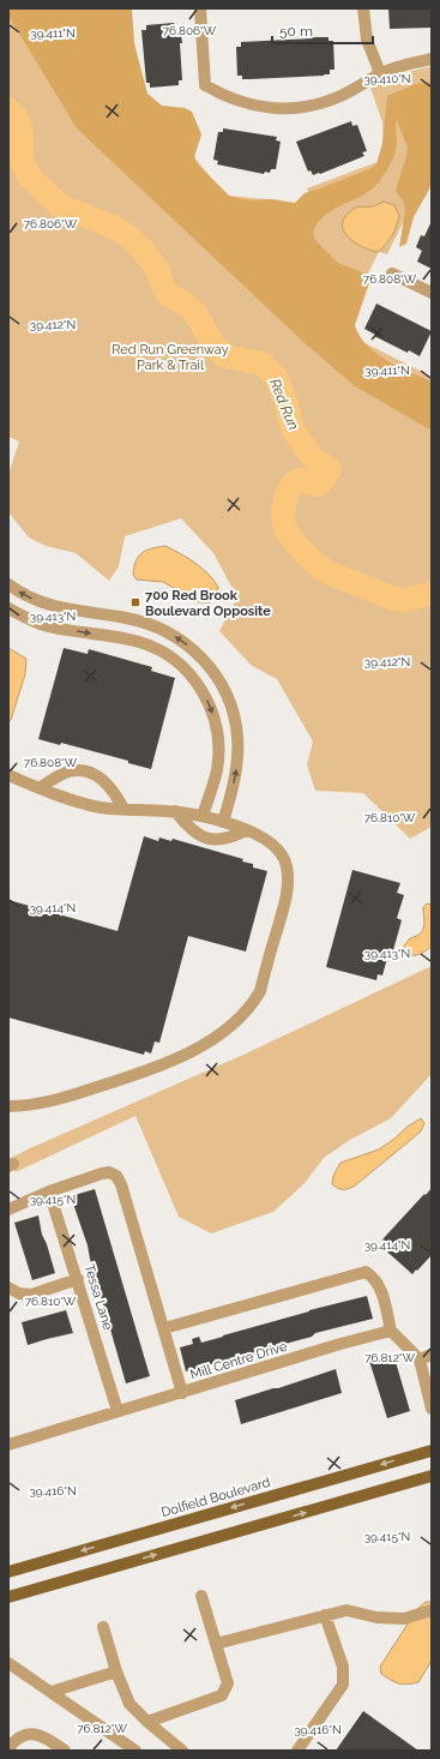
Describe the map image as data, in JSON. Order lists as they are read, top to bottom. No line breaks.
{"streets":{"main road":["Dolfield Boulevard"],"street":["Tessa Lane","Mill Centre Drive"]},"crossings":[["Tessa Lane","Mill Centre Drive"]],"water":["Red Run"],"parks":["Red Run Greenway Park & Trail"],"places":{"transit":["700 Red Brook Boulevard Opposite"]},"scale_bar":"50 m","coordinates":["76.806°W","39.411°N","39.410°N","76.808°W","39.412°N","39.413°N","76.810°W","39.414°N","39.415°N","76.812°W","39.416°N"]}
